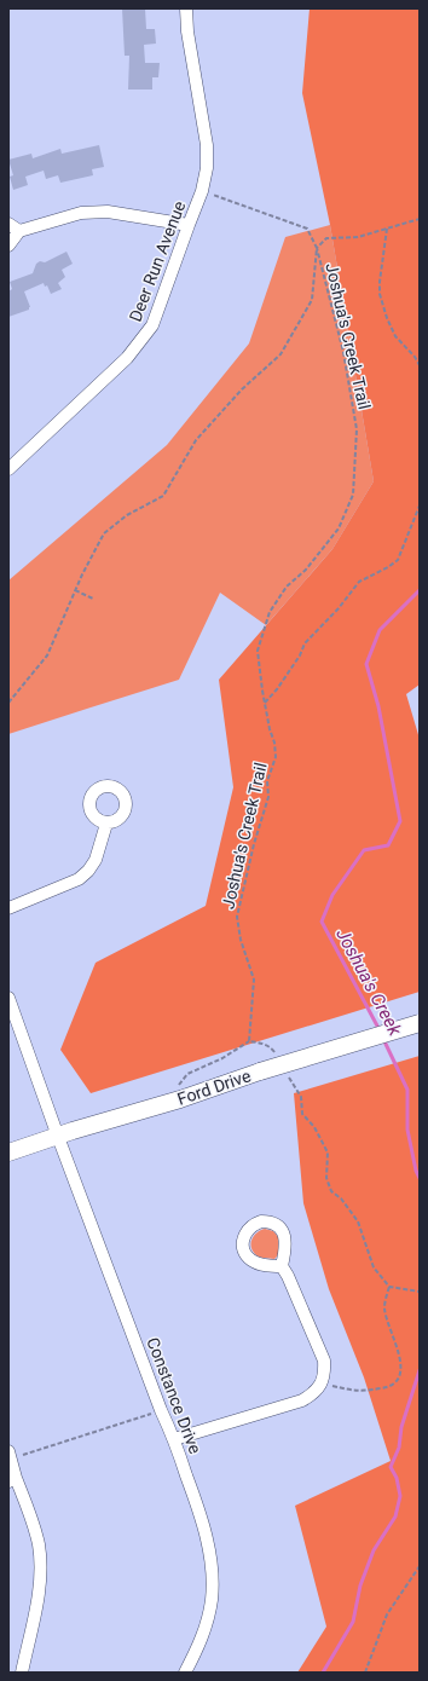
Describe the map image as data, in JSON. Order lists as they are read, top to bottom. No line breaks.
{"streets":{"main road":["Ford Drive"],"street":["Deer Run Avenue","Constance Drive"],"path":["Joshua's Creek Trail"]},"crossings":[["Ford Drive","Constance Drive"]],"water":["Joshua's Creek"]}
